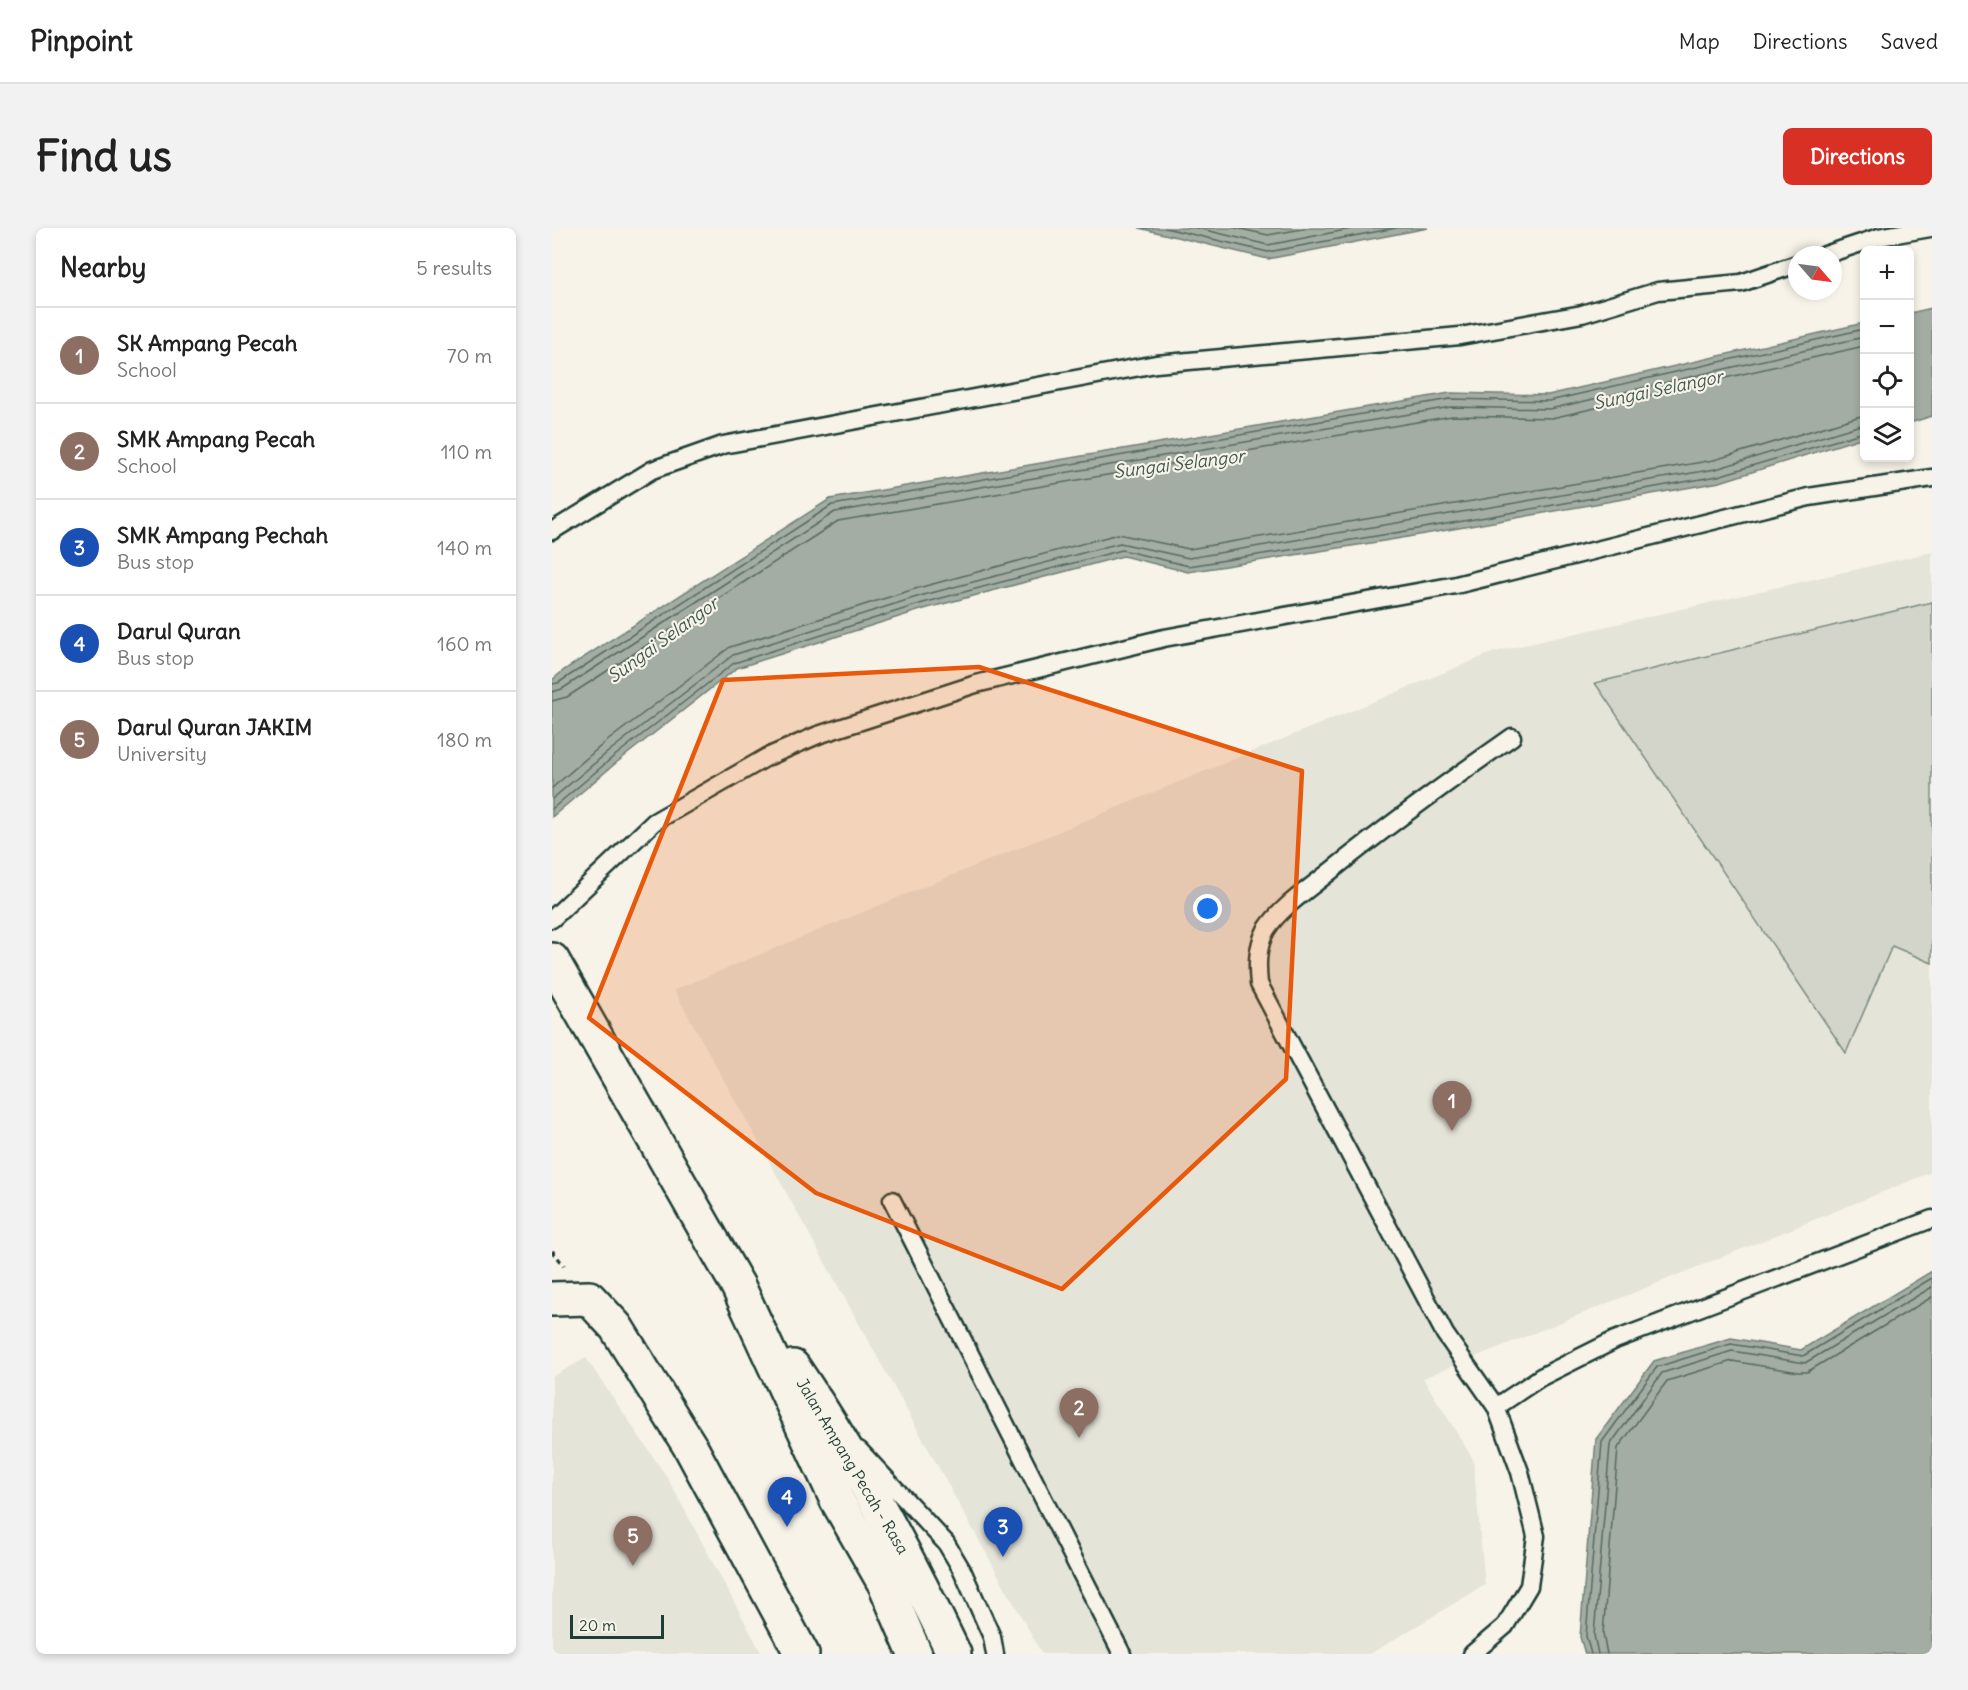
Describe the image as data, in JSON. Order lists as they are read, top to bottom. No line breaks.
{"streets":{"main road":["Jalan Ampang Pecah - Rasa"]},"water":["Sungai Selangor"],"scale_bar":"20 m","north":"bottom right","page":{"header":"Pinpoint","nav":["Map","Directions","Saved"],"buttons":"Directions","title":"Find us","heading":["Nearby","5 results"],"map_buttons":["+","−"],"list":[{"mark":"1","name":"SK Ampang Pecah","note":"School","value":"70 m"},{"mark":"2","name":"SMK Ampang Pecah","note":"School","value":"110 m"},{"mark":"3","name":"SMK Ampang Pechah","note":"Bus stop","value":"140 m"},{"mark":"4","name":"Darul Quran","note":"Bus stop","value":"160 m"},{"mark":"5","name":"Darul Quran JAKIM","note":"University","value":"180 m"}],"pins":["1","2","4","3","5"],"scale":"20 m"}}
